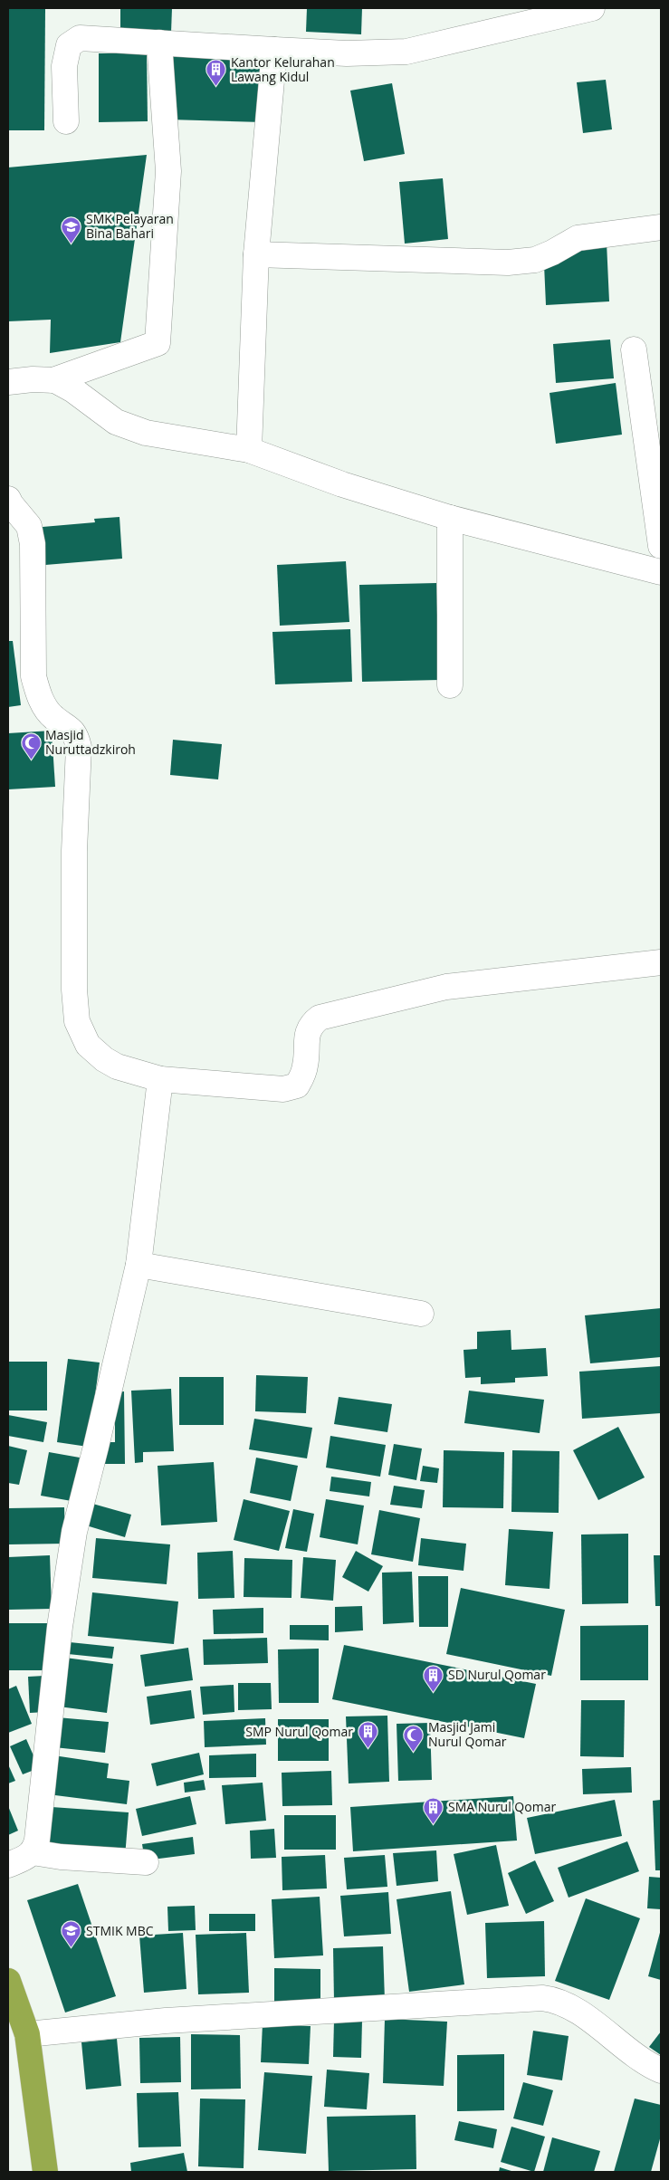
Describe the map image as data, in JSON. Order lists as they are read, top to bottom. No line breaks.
{"places":{"building":["Kantor Kelurahan Lawang Kidul","SD Nurul Qomar","SMP Nurul Qomar","SMA Nurul Qomar"],"school or university":["SMK Pelayaran Bina Bahari","STMIK MBC"],"mosque":["Masjid Nuruttadzkiroh","Masjid Jami Nurul Qomar"]}}
